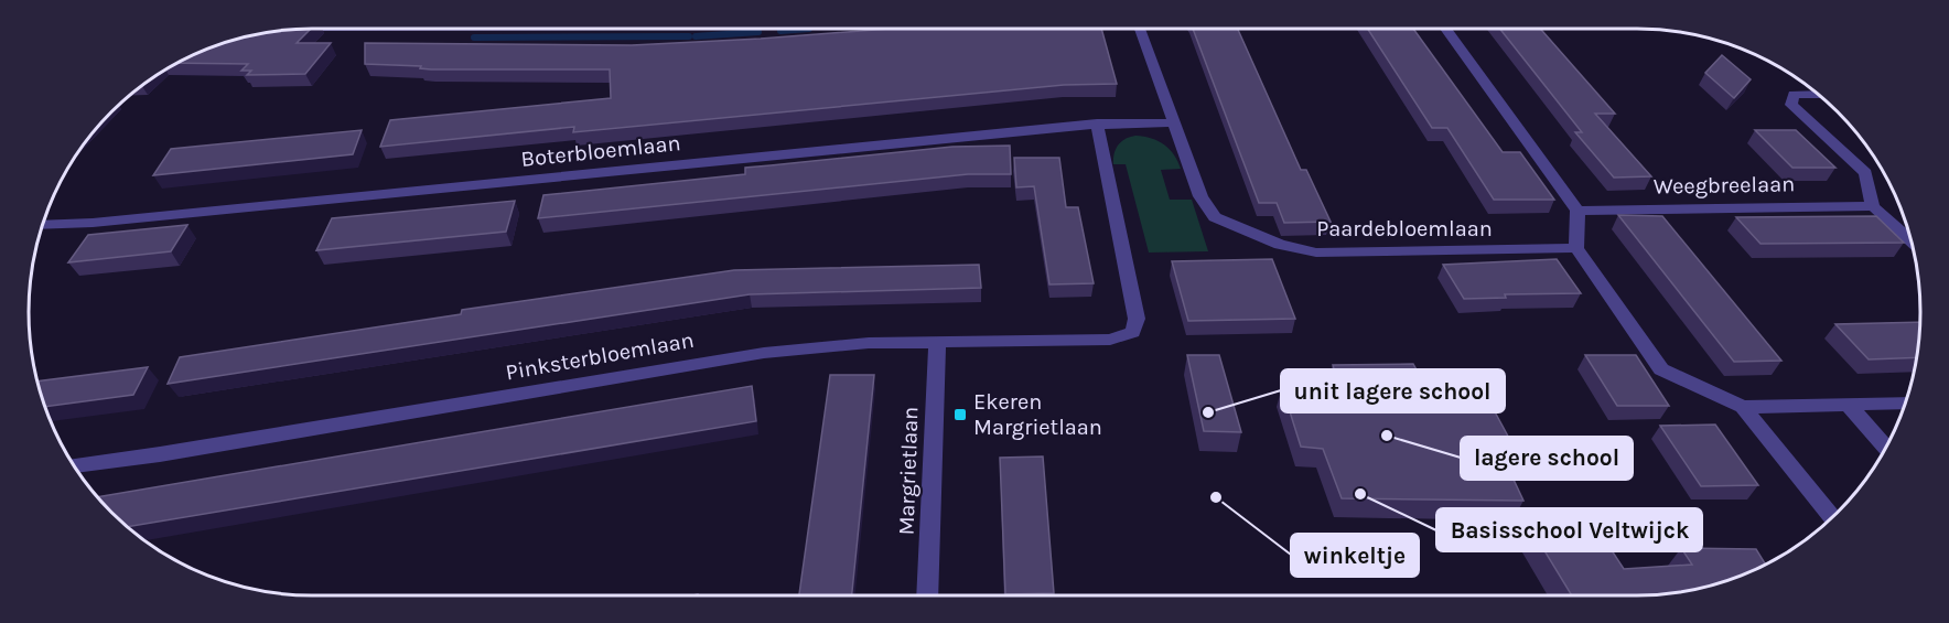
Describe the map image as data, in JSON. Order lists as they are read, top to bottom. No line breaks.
{"streets":{"street":["Boterbloemlaan","Weegbreelaan","Paardebloemlaan","Pinksterbloemlaan","Margrietlaan"]},"crossings":[["Boterbloemlaan","Paardebloemlaan"],["Boterbloemlaan","Pinksterbloemlaan"],["Pinksterbloemlaan","Margrietlaan"]],"places":{"other":["unit lagere school","lagere school","Basisschool Veltwijck","winkeltje"],"transit":["Ekeren Margrietlaan"]}}
